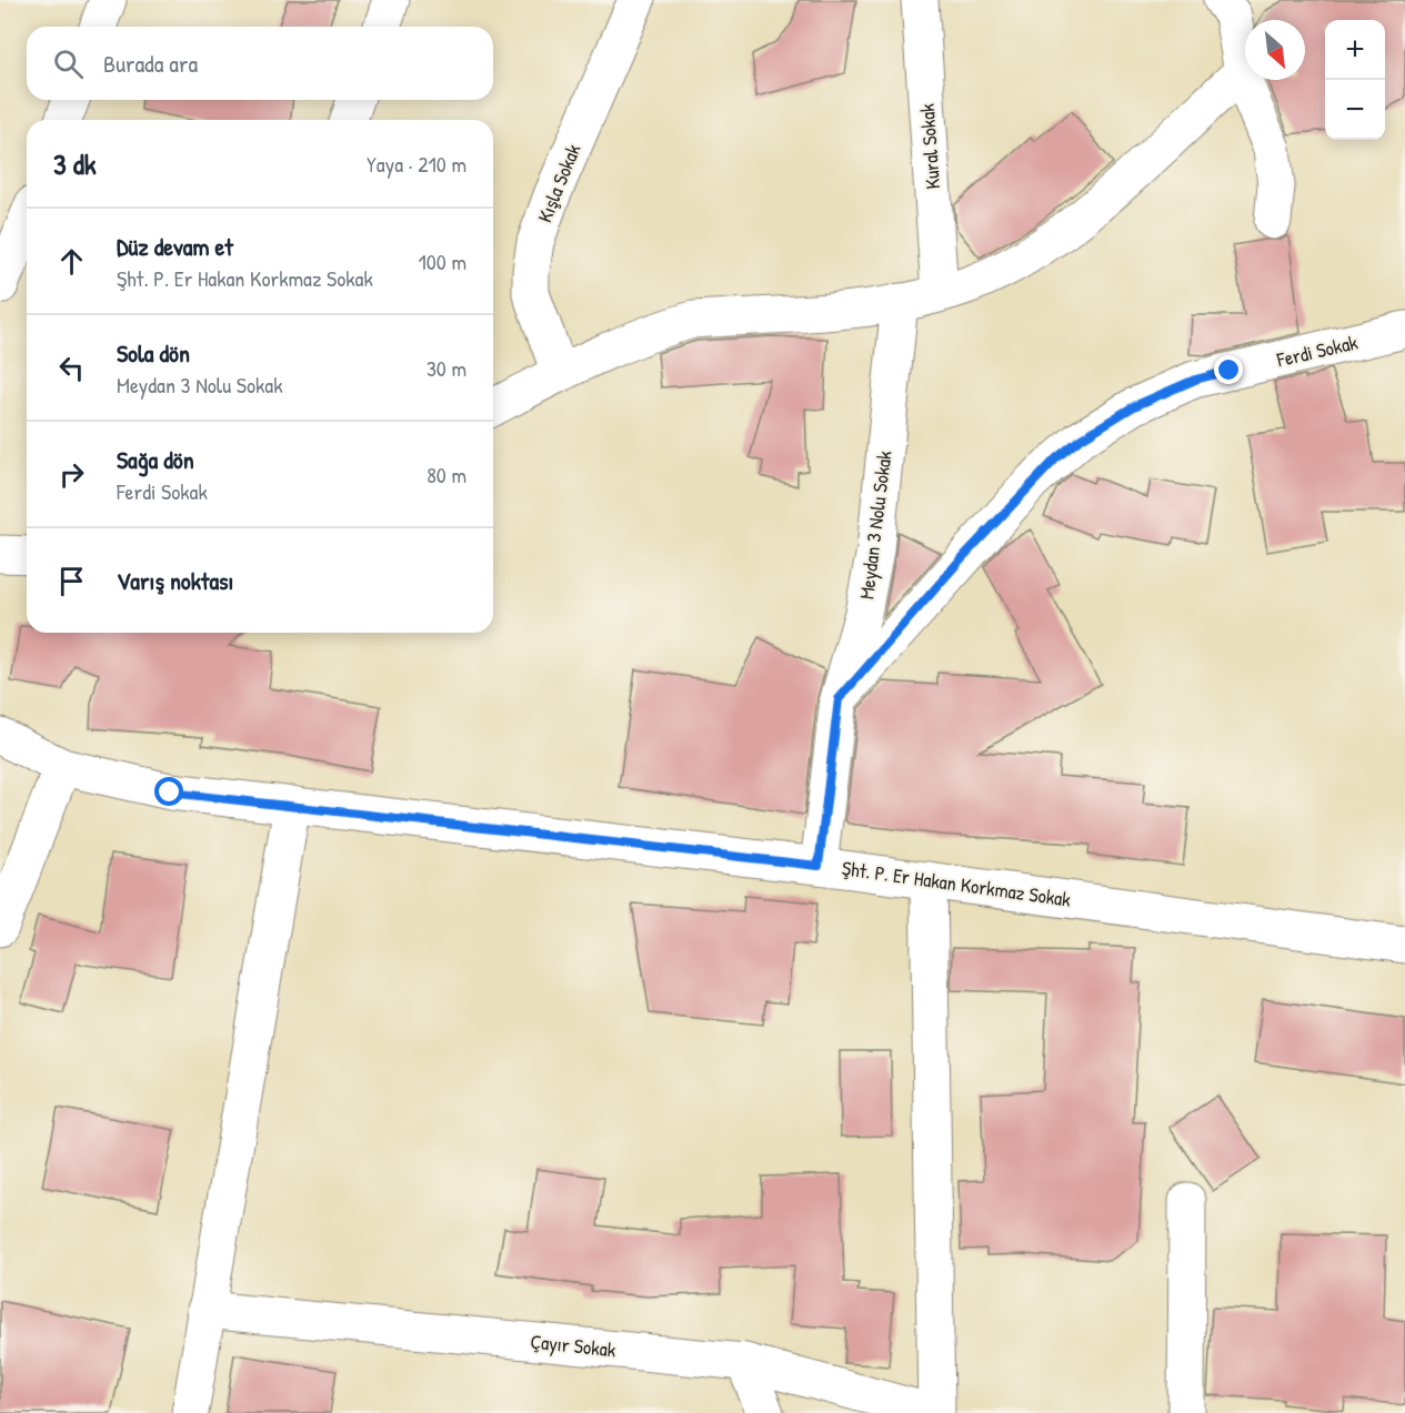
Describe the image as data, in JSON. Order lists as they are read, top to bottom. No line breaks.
{"streets":{"street":["Kural Sokak","Kışla Sokak","Ferdi Sokak","Meydan 3 Nolu Sokak","Şht. P. Er Hakan Korkmaz Sokak","Çayır Sokak"]},"crossings":[["Ferdi Sokak","Meydan 3 Nolu Sokak"],["Meydan 3 Nolu Sokak","Şht. P. Er Hakan Korkmaz Sokak"]],"north":"bottom right","page":{"map_buttons":["+","−"],"search":"Burada ara","heading":["3 dk","Yaya · 210 m"],"list":[["Düz devam et","Şht. P. Er Hakan Korkmaz Sokak","100 m"],["Sola dön","Meydan 3 Nolu Sokak","30 m"],["Sağa dön","Ferdi Sokak","80 m"],"Varış noktası"]}}
